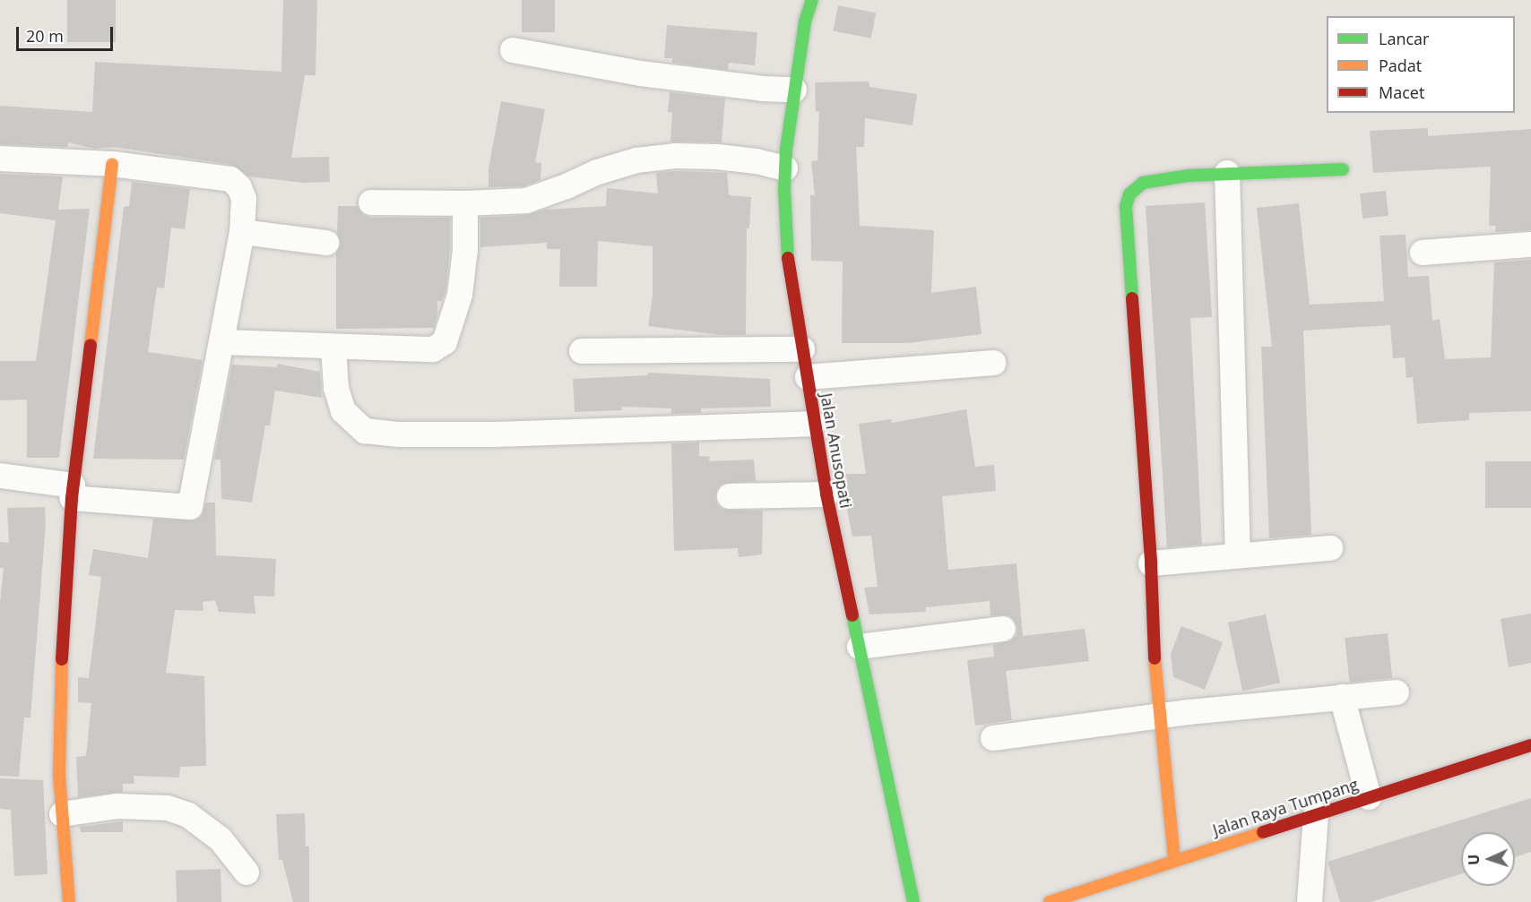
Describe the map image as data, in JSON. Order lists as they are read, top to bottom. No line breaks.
{"streets":{"street":["Jalan Anusopati","Jalan Raya Tumpang"]},"legend":["Lancar","Padat","Macet"],"scale_bar":"20 m","north":"left"}
